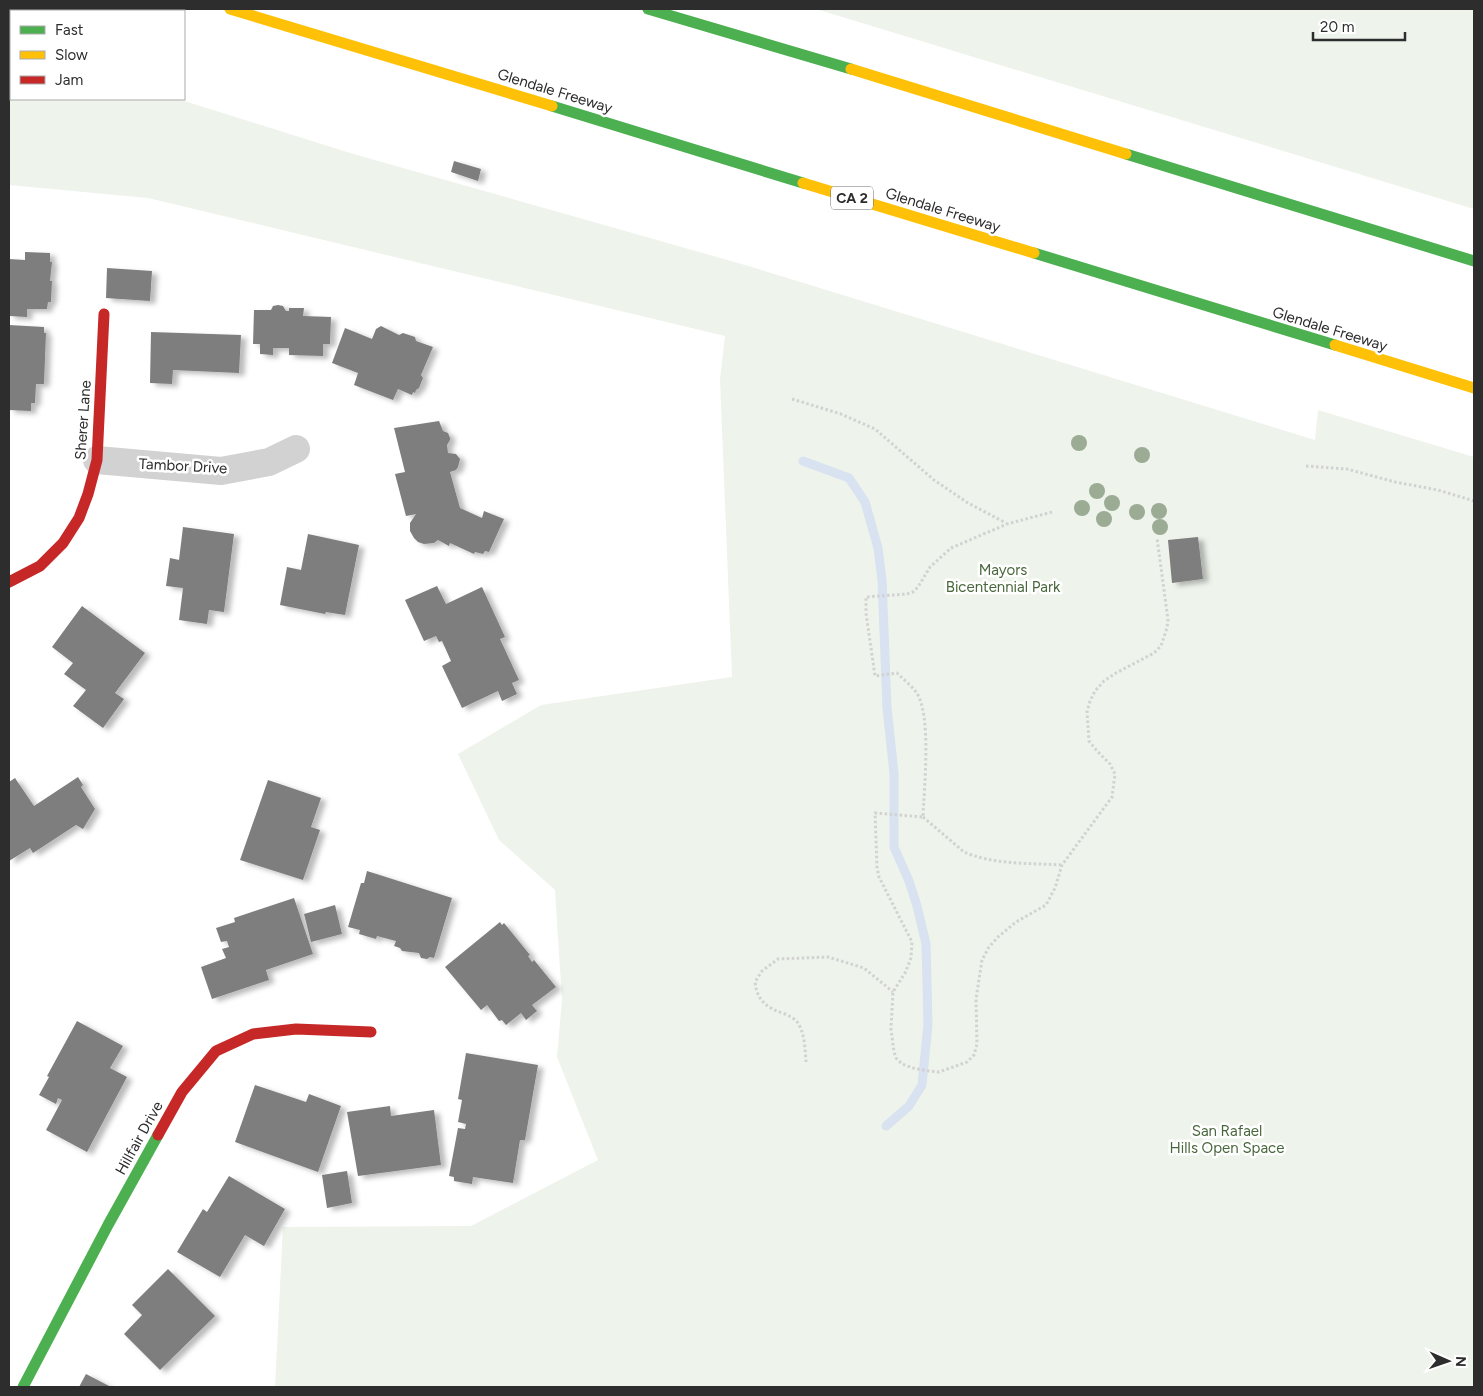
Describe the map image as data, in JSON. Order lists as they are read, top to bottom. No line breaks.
{"streets":{"main road":["Glendale Freeway","CA 2","Sherer Lane","Hillfair Drive"],"street":["Tambor Drive"]},"crossings":[["Sherer Lane","Tambor Drive"]],"parks":["Mayors Bicentennial Park","San Rafael Hills Open Space"],"legend":["Fast","Slow","Jam"],"scale_bar":"20 m","north":"right"}
